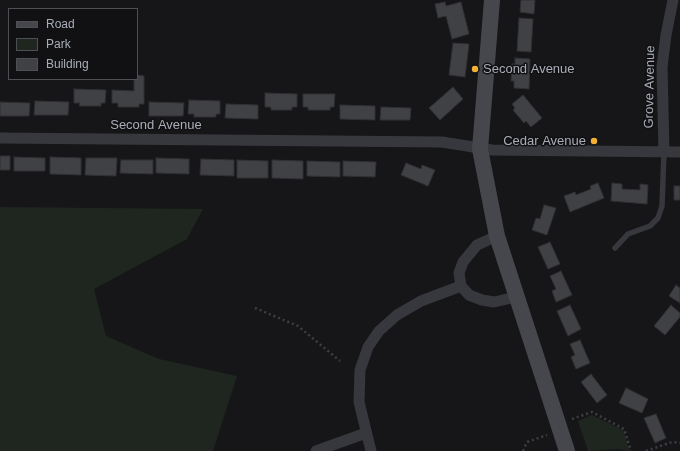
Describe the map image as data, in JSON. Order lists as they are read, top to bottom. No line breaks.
{"streets":{"street":["Grove Avenue","Second Avenue"]},"crossings":[["Grove Avenue","Second Avenue"]],"places":["Second Avenue","Cedar Avenue"],"legend":["Road","Park","Building"]}
